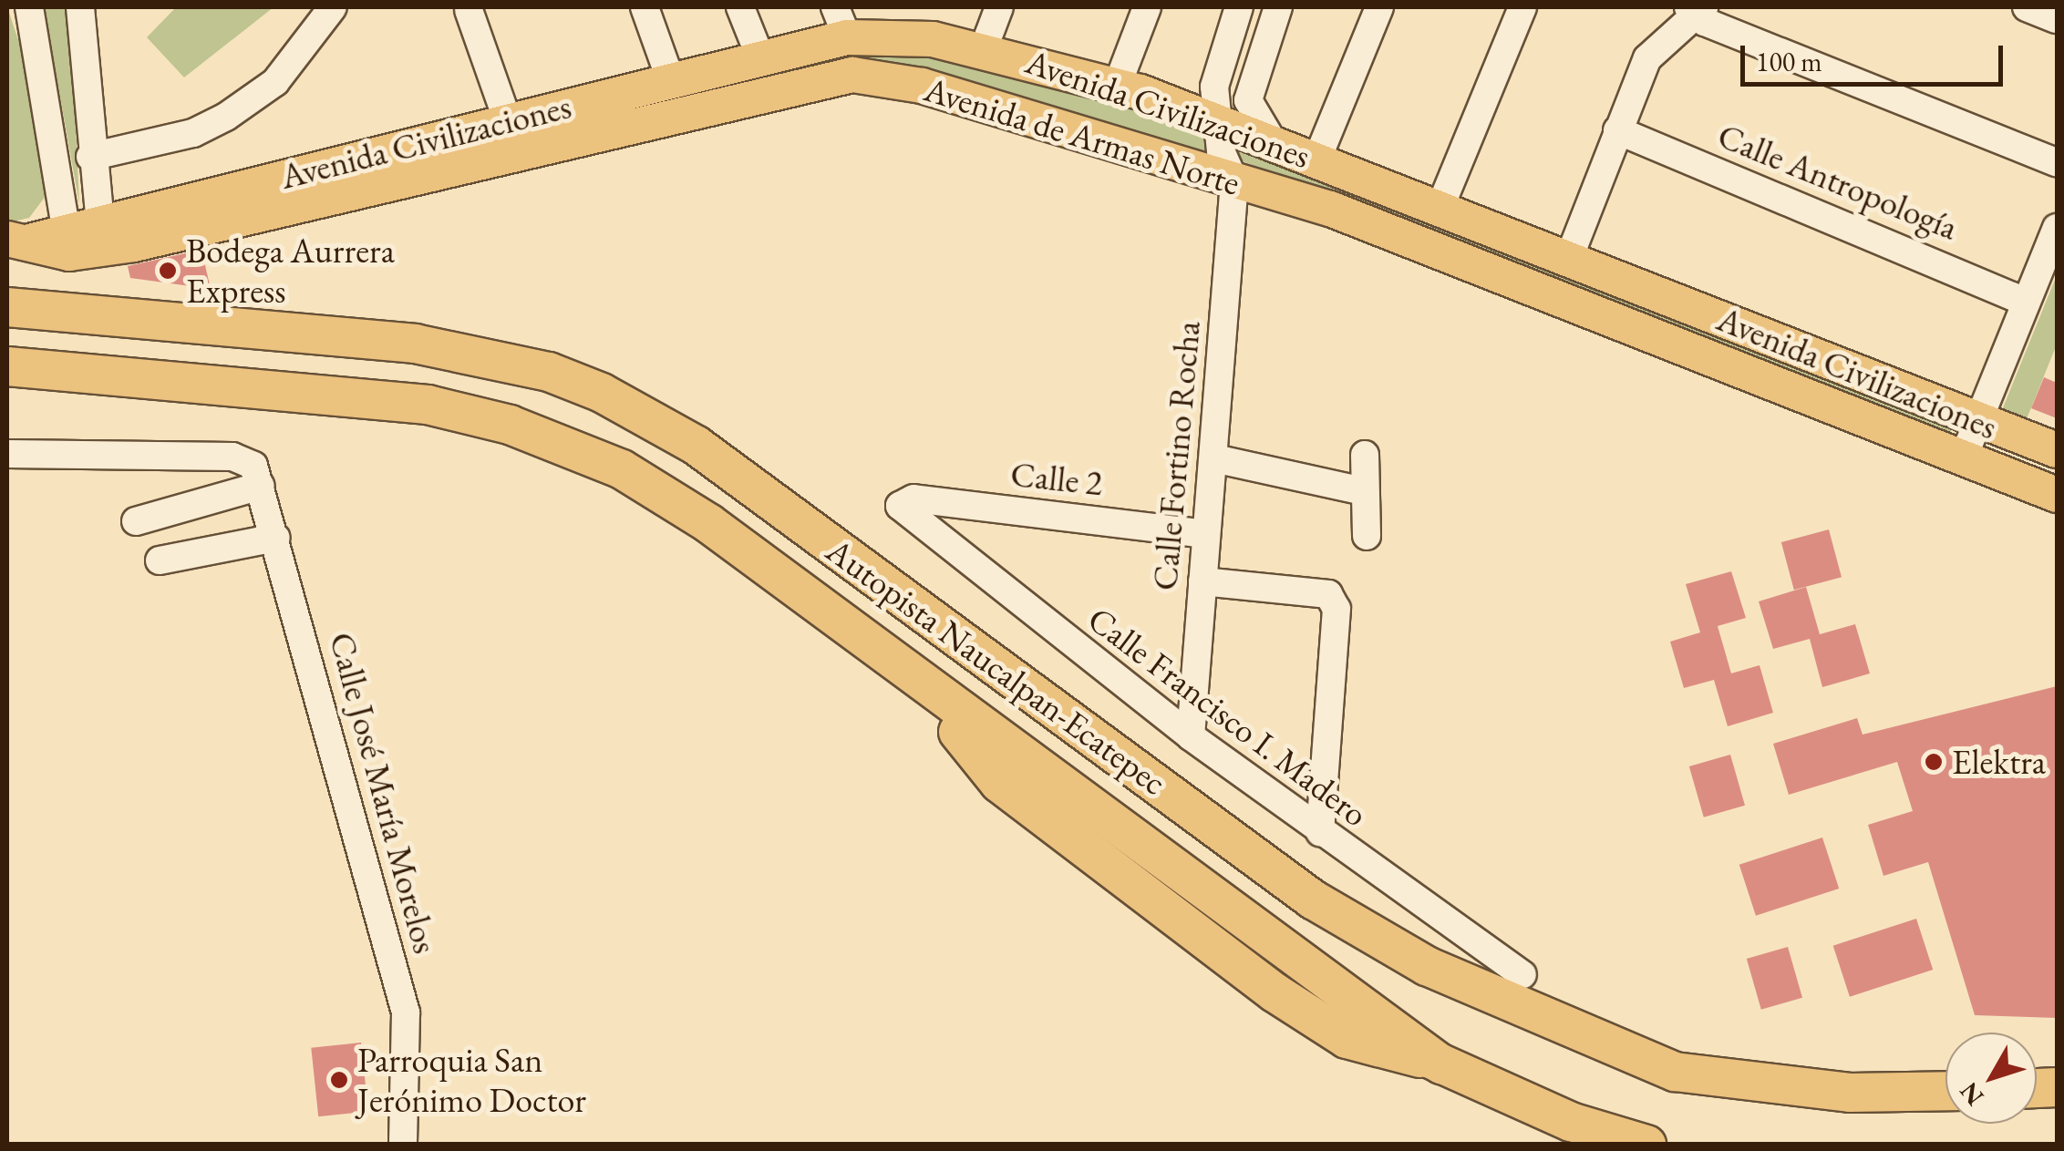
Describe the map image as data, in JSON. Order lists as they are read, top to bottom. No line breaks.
{"streets":{"highway":["Autopista Naucalpan-Ecatepec"],"main road":["Avenida Civilizaciones","Avenida de Armas Norte"],"street":["Calle Antropología","Calle Fortino Rocha","Calle 2","Calle Francisco I. Madero","Calle José María Morelos"]},"crossings":[["Avenida Civilizaciones","Avenida de Armas Norte"],["Avenida de Armas Norte","Calle Fortino Rocha"],["Calle Fortino Rocha","Calle 2"],["Calle Fortino Rocha","Calle Francisco I. Madero"],["Calle 2","Calle Francisco I. Madero"]],"places":["Bodega Aurrera Express","Elektra","Parroquia San Jerónimo Doctor"],"scale_bar":"100 m","north":"bottom left"}
